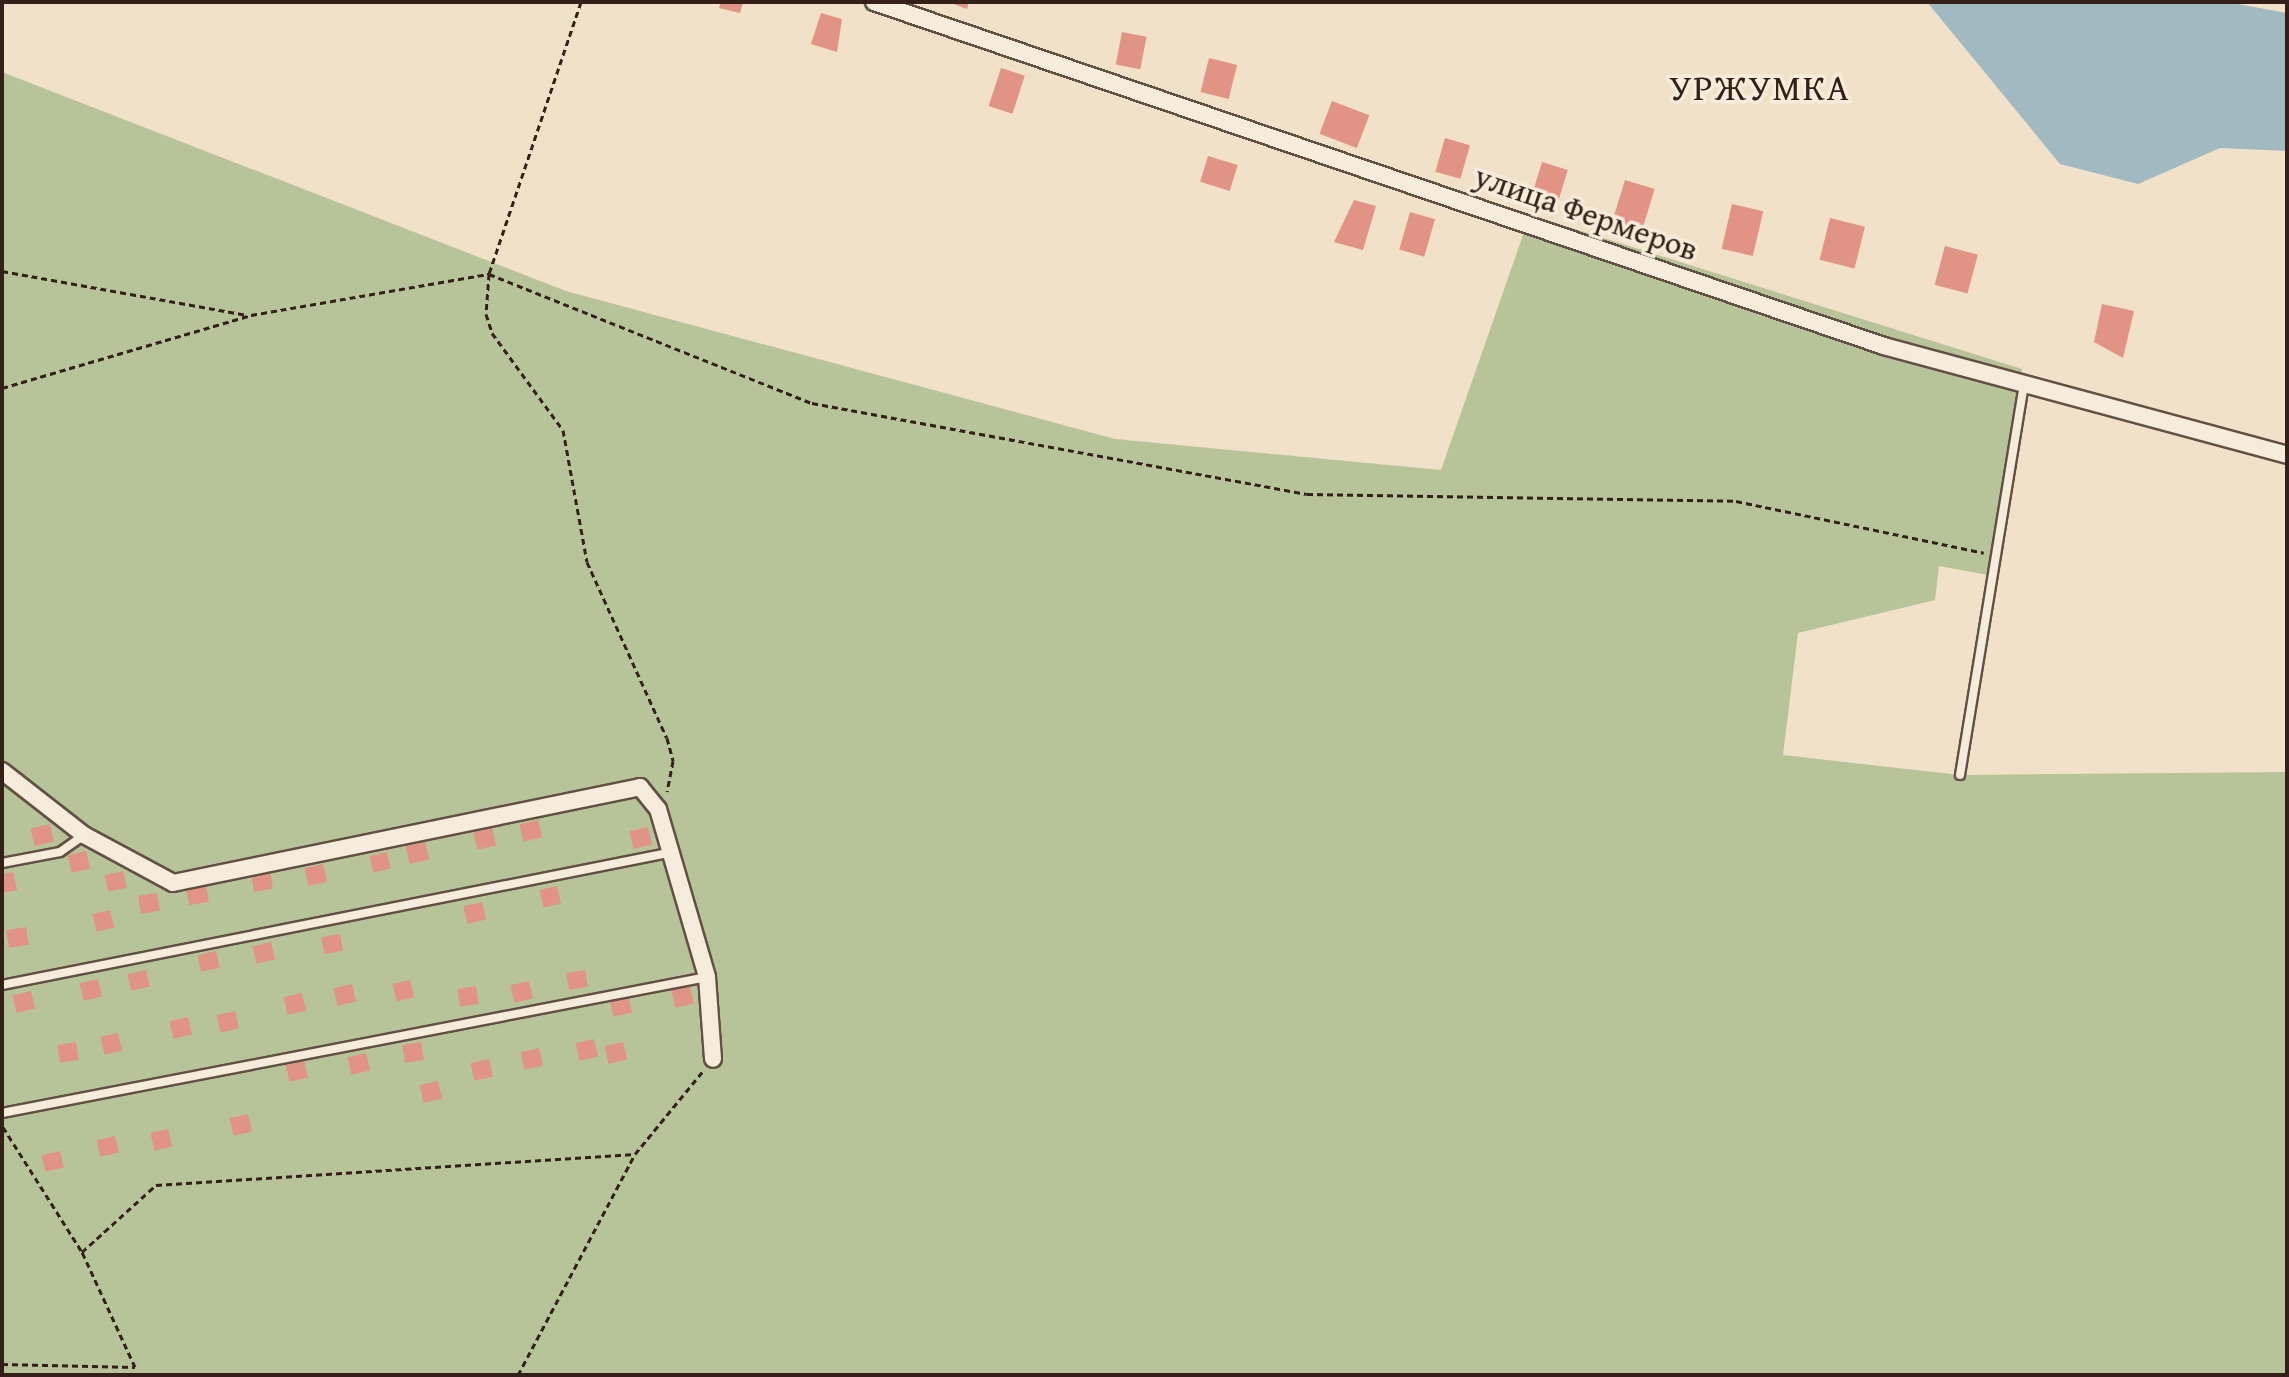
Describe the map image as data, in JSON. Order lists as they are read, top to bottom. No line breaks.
{"streets":{"street":["улица Фермеров"]},"districts":["УРЖУМКА"]}
